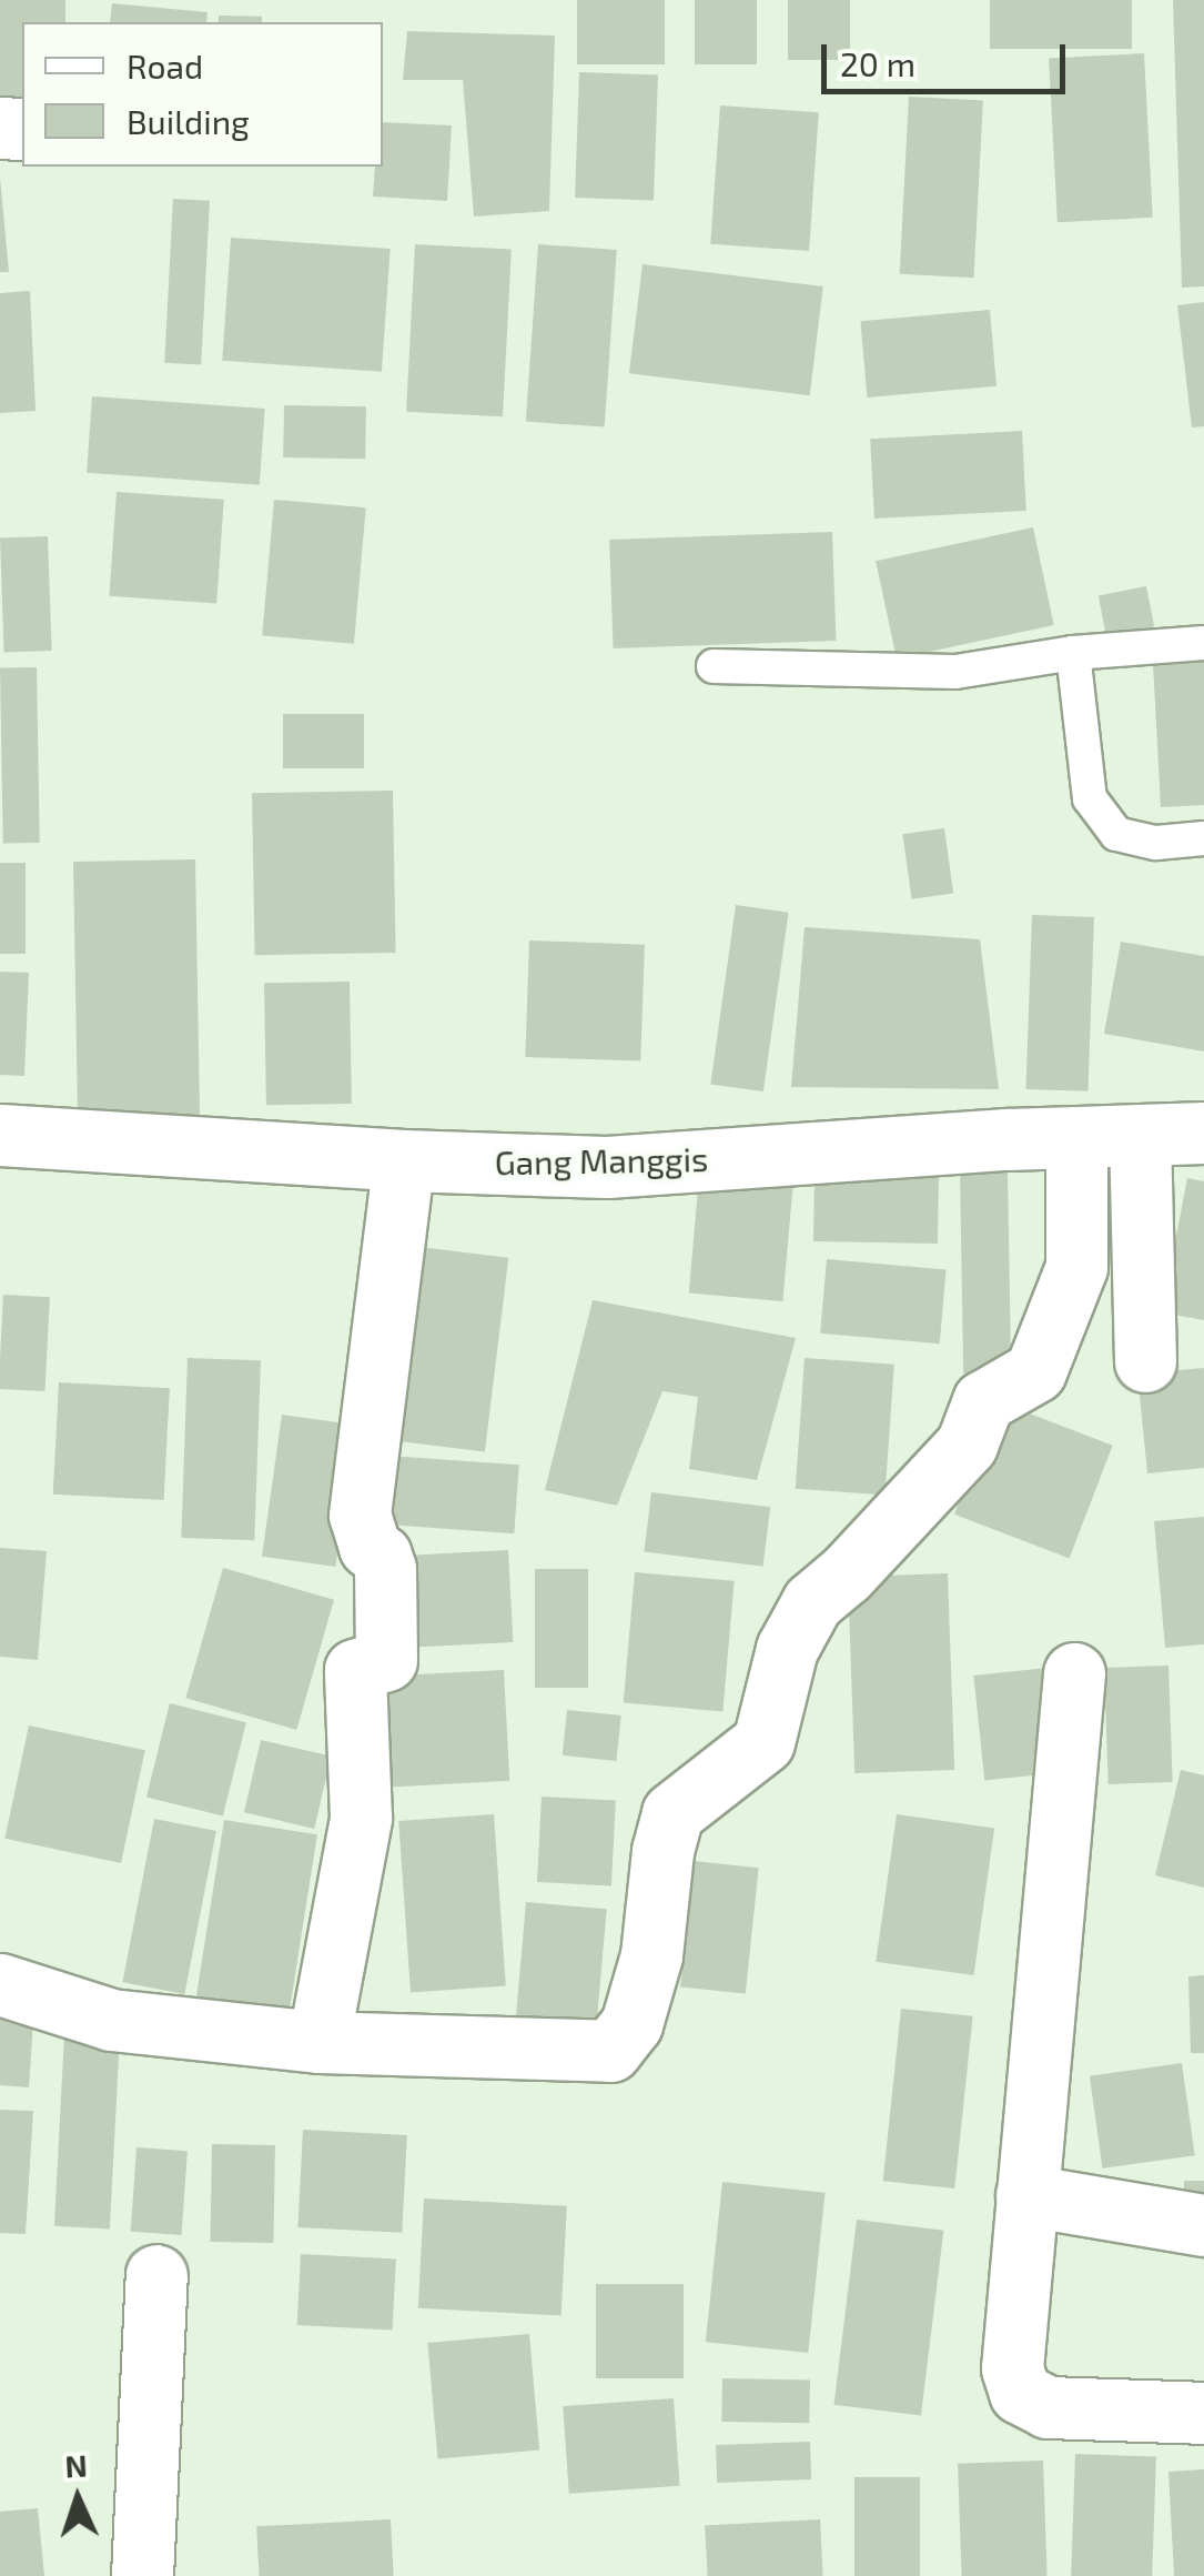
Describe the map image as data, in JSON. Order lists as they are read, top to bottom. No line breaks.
{"streets":{"street":["Gang Manggis"]},"legend":["Road","Building"],"scale_bar":"20 m","north":"top"}
